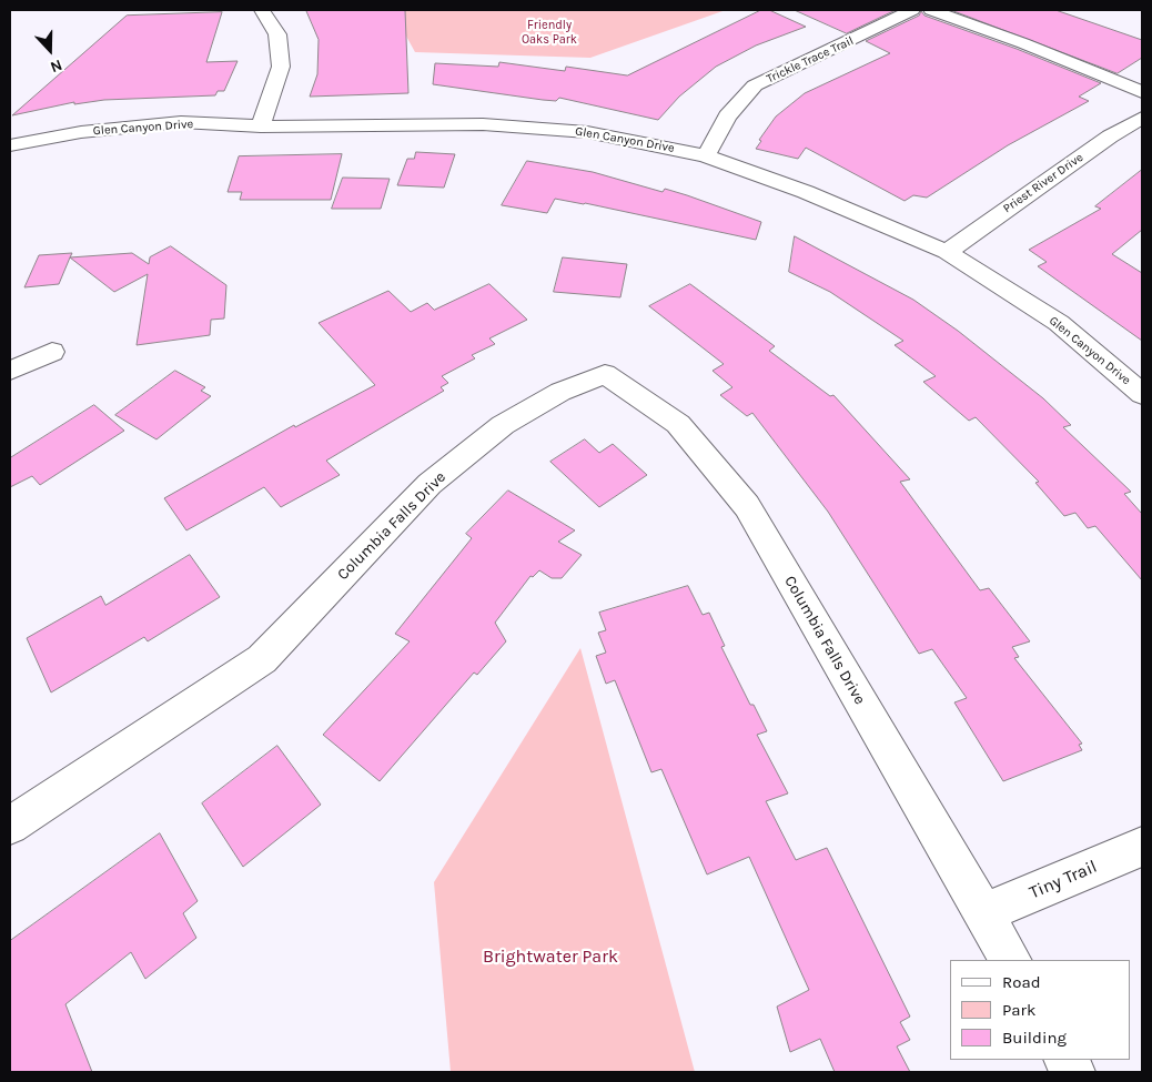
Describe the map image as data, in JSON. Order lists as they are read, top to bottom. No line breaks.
{"streets":{"street":["Trickle Trace Trail","Glen Canyon Drive","Priest River Drive","Columbia Falls Drive","Tiny Trail"]},"crossings":[["Trickle Trace Trail","Glen Canyon Drive"],["Glen Canyon Drive","Priest River Drive"],["Columbia Falls Drive","Tiny Trail"]],"parks":["Friendly Oaks Park","Brightwater Park"],"legend":["Road","Park","Building"],"north":"bottom"}
